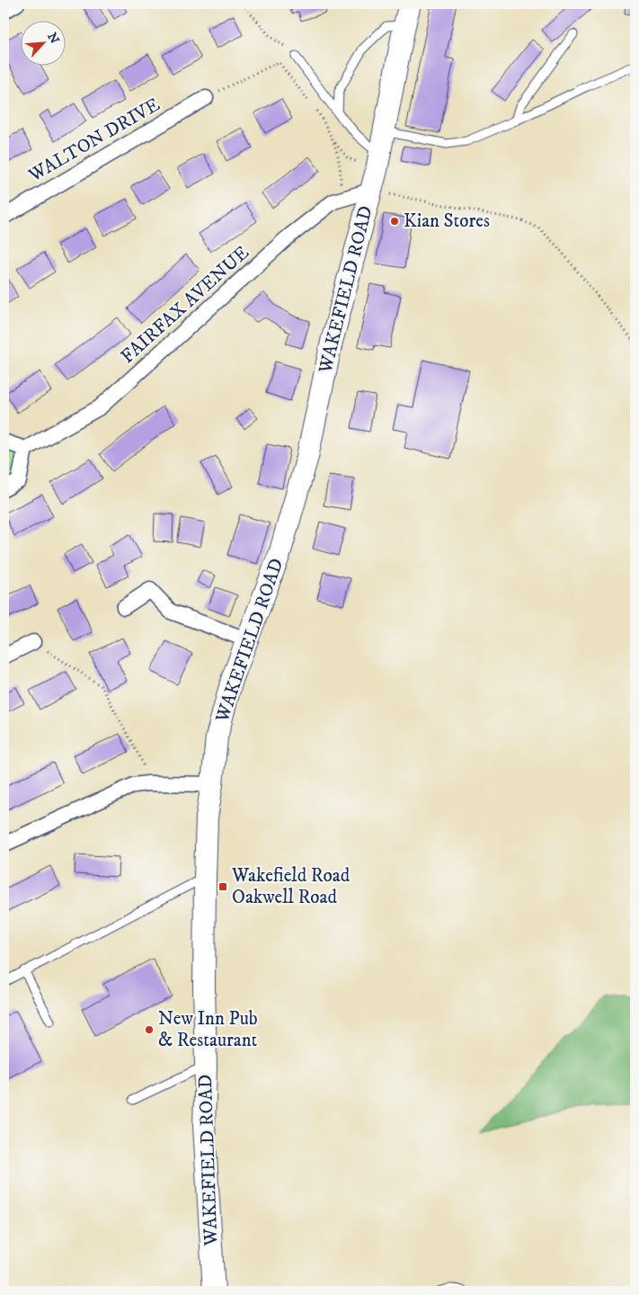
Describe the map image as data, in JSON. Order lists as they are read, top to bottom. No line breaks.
{"streets":{"main road":["WAKEFIELD ROAD"],"street":["WALTON DRIVE","FAIRFAX AVENUE"]},"crossings":[["WAKEFIELD ROAD","FAIRFAX AVENUE"]],"places":{"other":["Kian Stores","New Inn Pub & Restaurant"],"transit":["Wakefield Road Oakwell Road"]},"north":"top right"}
